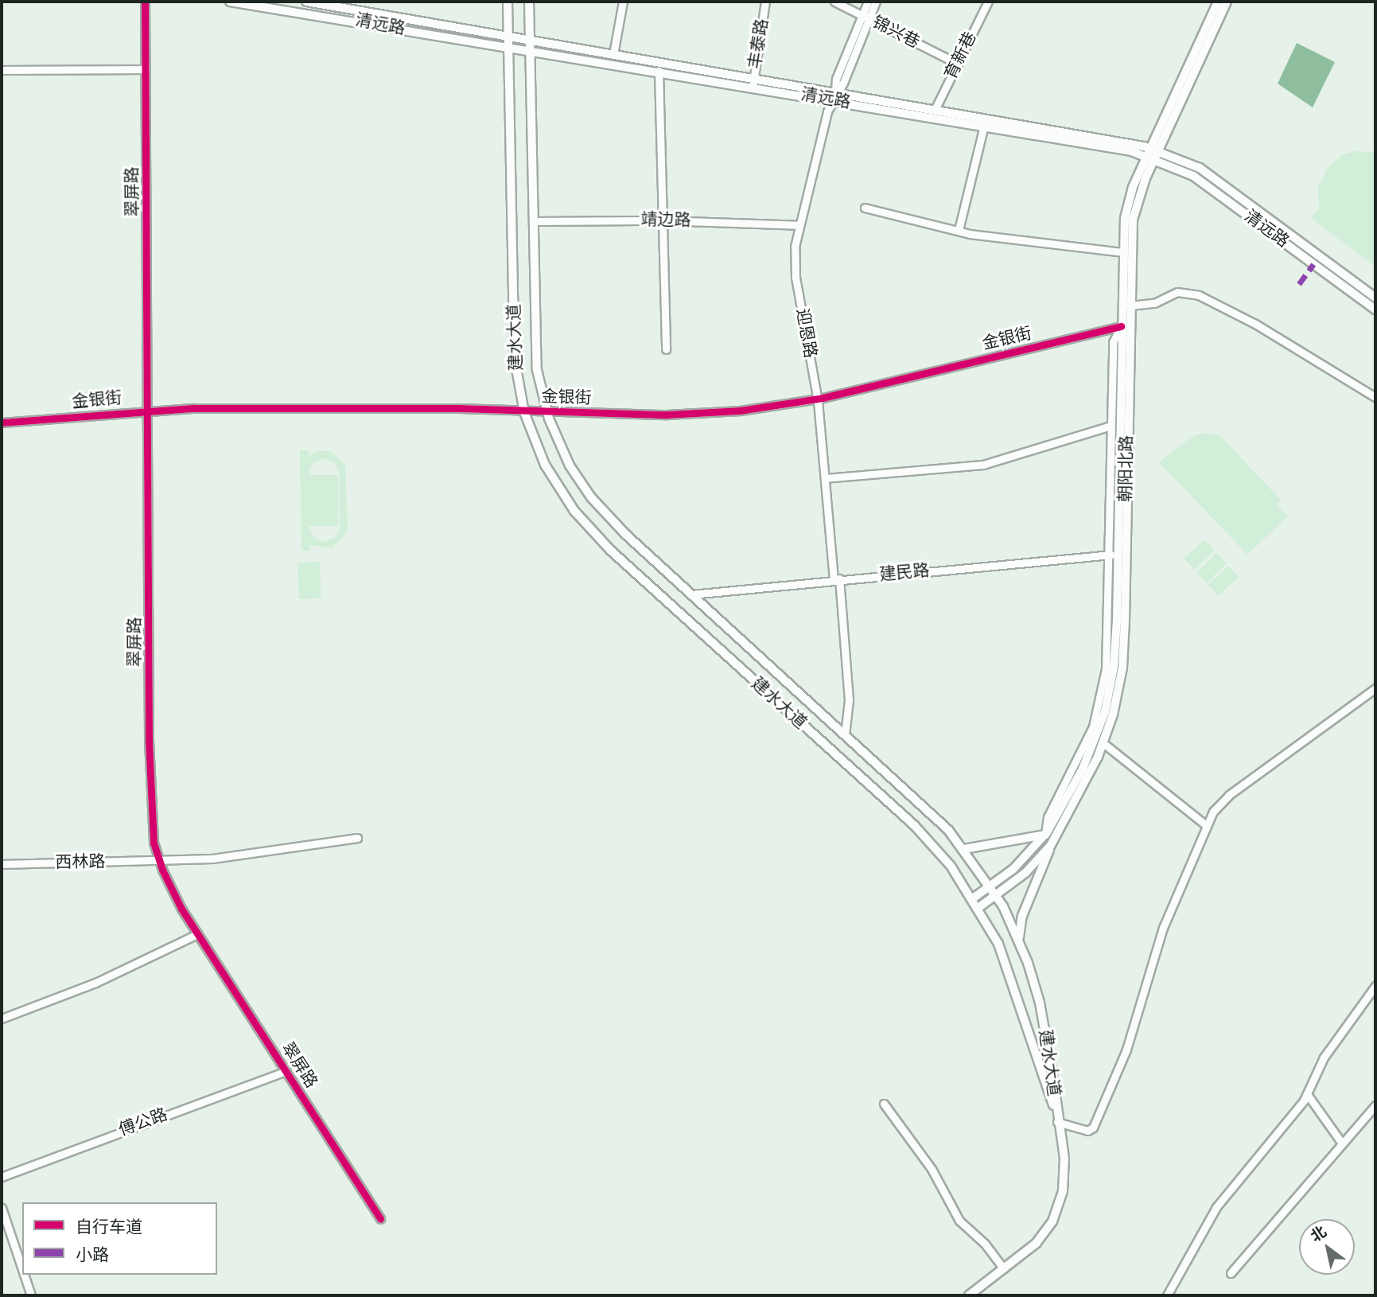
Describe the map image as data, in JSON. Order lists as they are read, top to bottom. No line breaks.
{"streets":{"main road":["清远路","建水大道","朝阳北路"],"street":["锦兴巷","丰泰路","育新巷","翠屏路","靖边路","迎恩路","金银街","建民路","西林路","傅公路"]},"crossings":[["清远路","丰泰路"],["清远路","育新巷"],["清远路","迎恩路"],["清远路","建水大道"],["清远路","朝阳北路"],["锦兴巷","育新巷"],["锦兴巷","迎恩路"],["翠屏路","金银街"],["翠屏路","西林路"],["翠屏路","傅公路"],["靖边路","迎恩路"],["靖边路","建水大道"],["迎恩路","建水大道"],["迎恩路","金银街"],["迎恩路","建民路"],["建水大道","金银街"],["建水大道","朝阳北路"],["建水大道","建民路"],["金银街","朝阳北路"],["朝阳北路","建民路"]],"legend":["自行车道","小路"],"north":"top left"}
